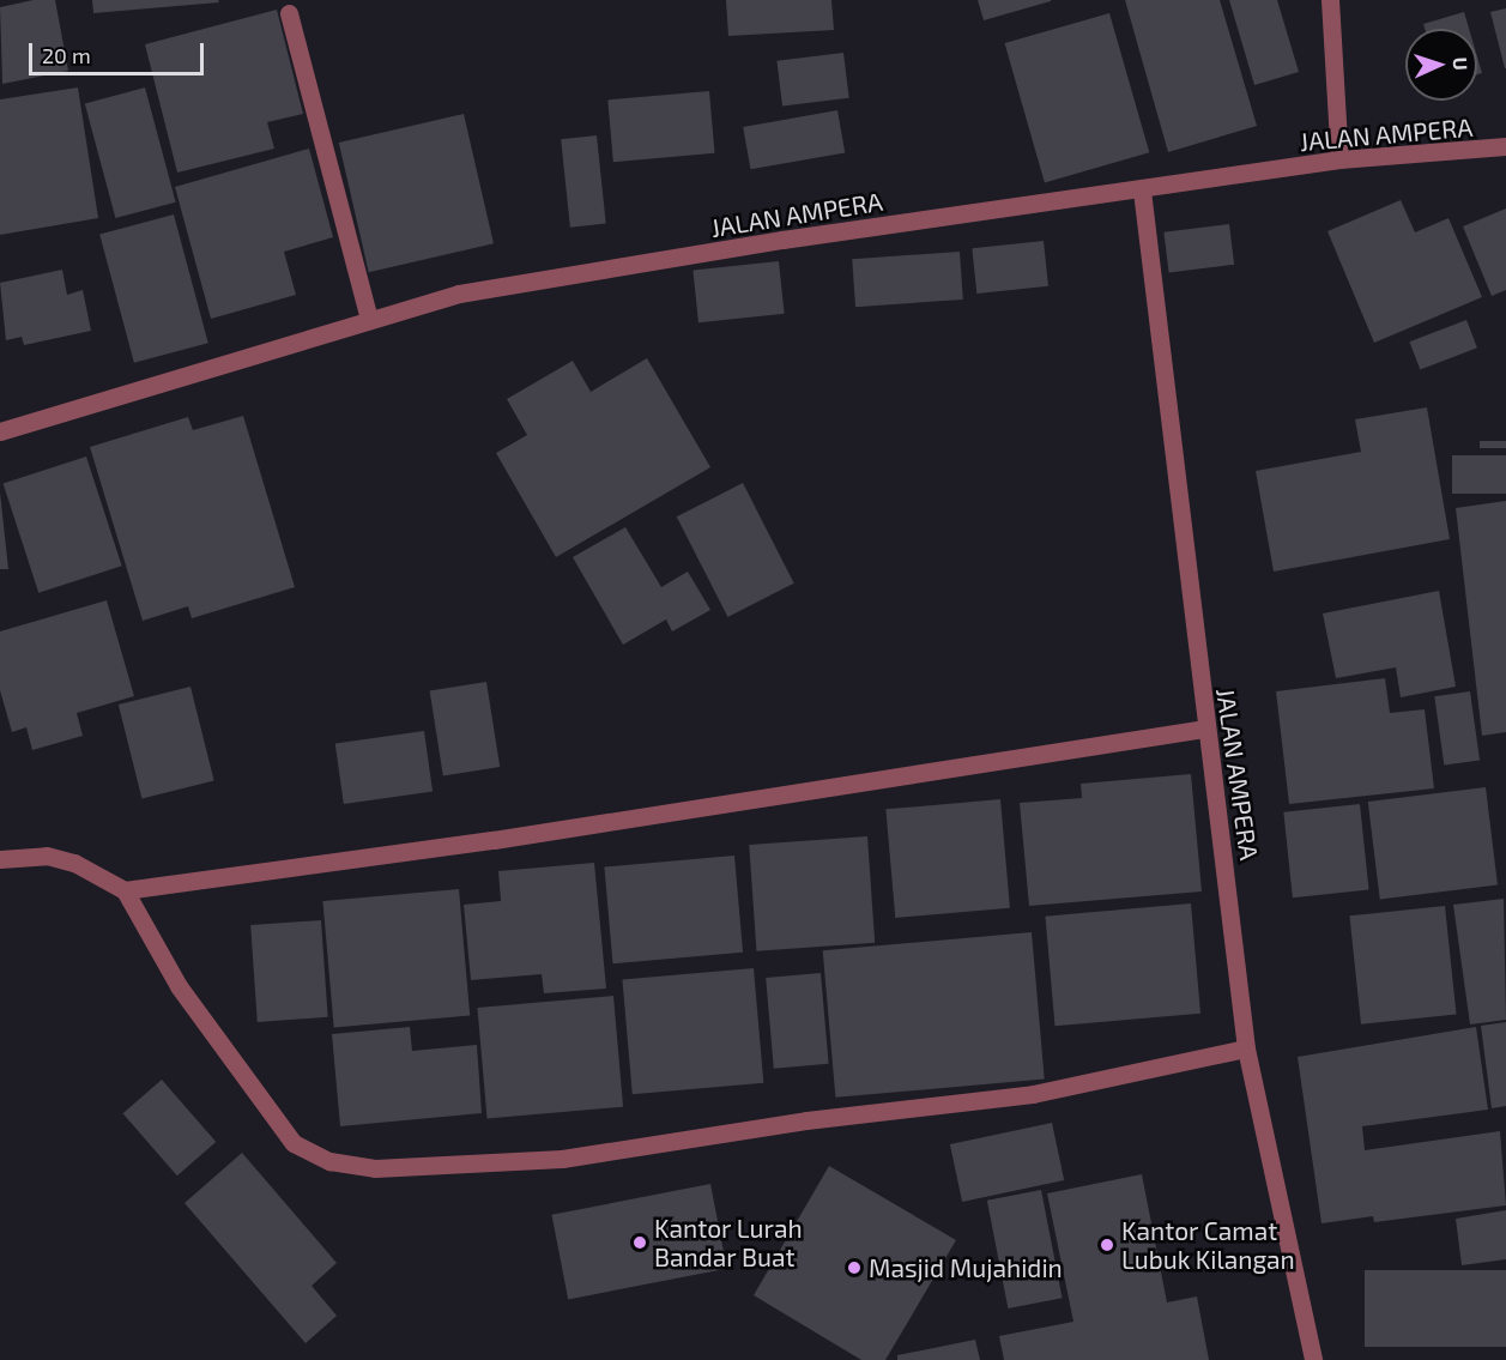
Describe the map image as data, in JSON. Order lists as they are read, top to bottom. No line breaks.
{"streets":{"street":["JALAN AMPERA"]},"places":["Kantor Lurah Bandar Buat","Kantor Camat Lubuk Kilangan","Masjid Mujahidin"],"scale_bar":"20 m","north":"right"}
